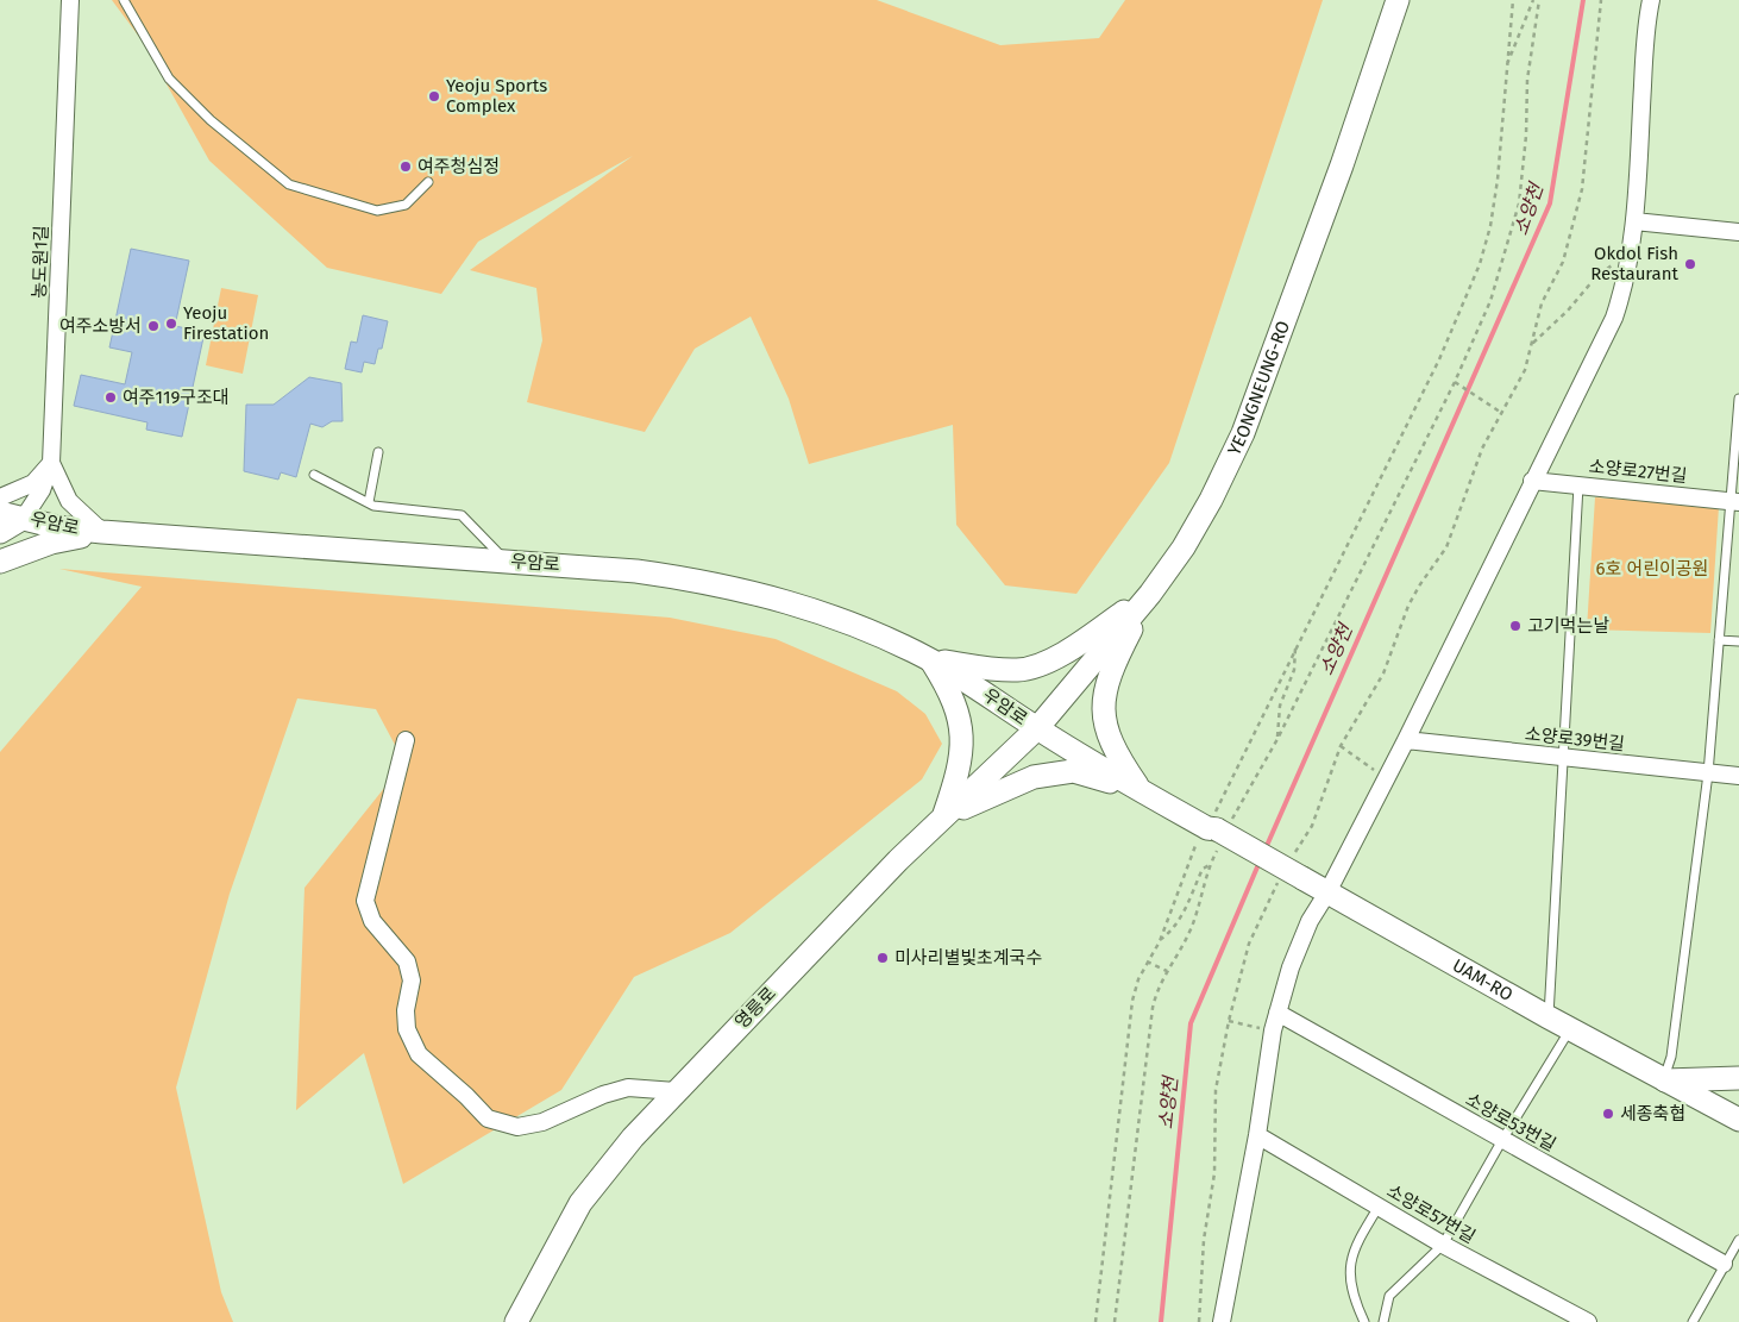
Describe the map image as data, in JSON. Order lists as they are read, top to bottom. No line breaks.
{"streets":{"main road":["YEONGNEUNG-RO","우암로","UAM-RO","영릉로"],"street":["농도원1길","소양로27번길","소양로39번길","소양로53번길","소양로57번길"]},"crossings":[["농도원1길","우암로"],["YEONGNEUNG-RO","우암로"],["YEONGNEUNG-RO","영릉로"],["우암로","영릉로"]],"water":["소양천"],"parks":["6호 어린이공원"],"places":["Yeoju Sports Complex","여주청심정","Okdol Fish Restaurant","Yeoju Firestation","여주소방서","여주119구조대","고기먹는날","미사리별빛초계국수","세종축협"]}
